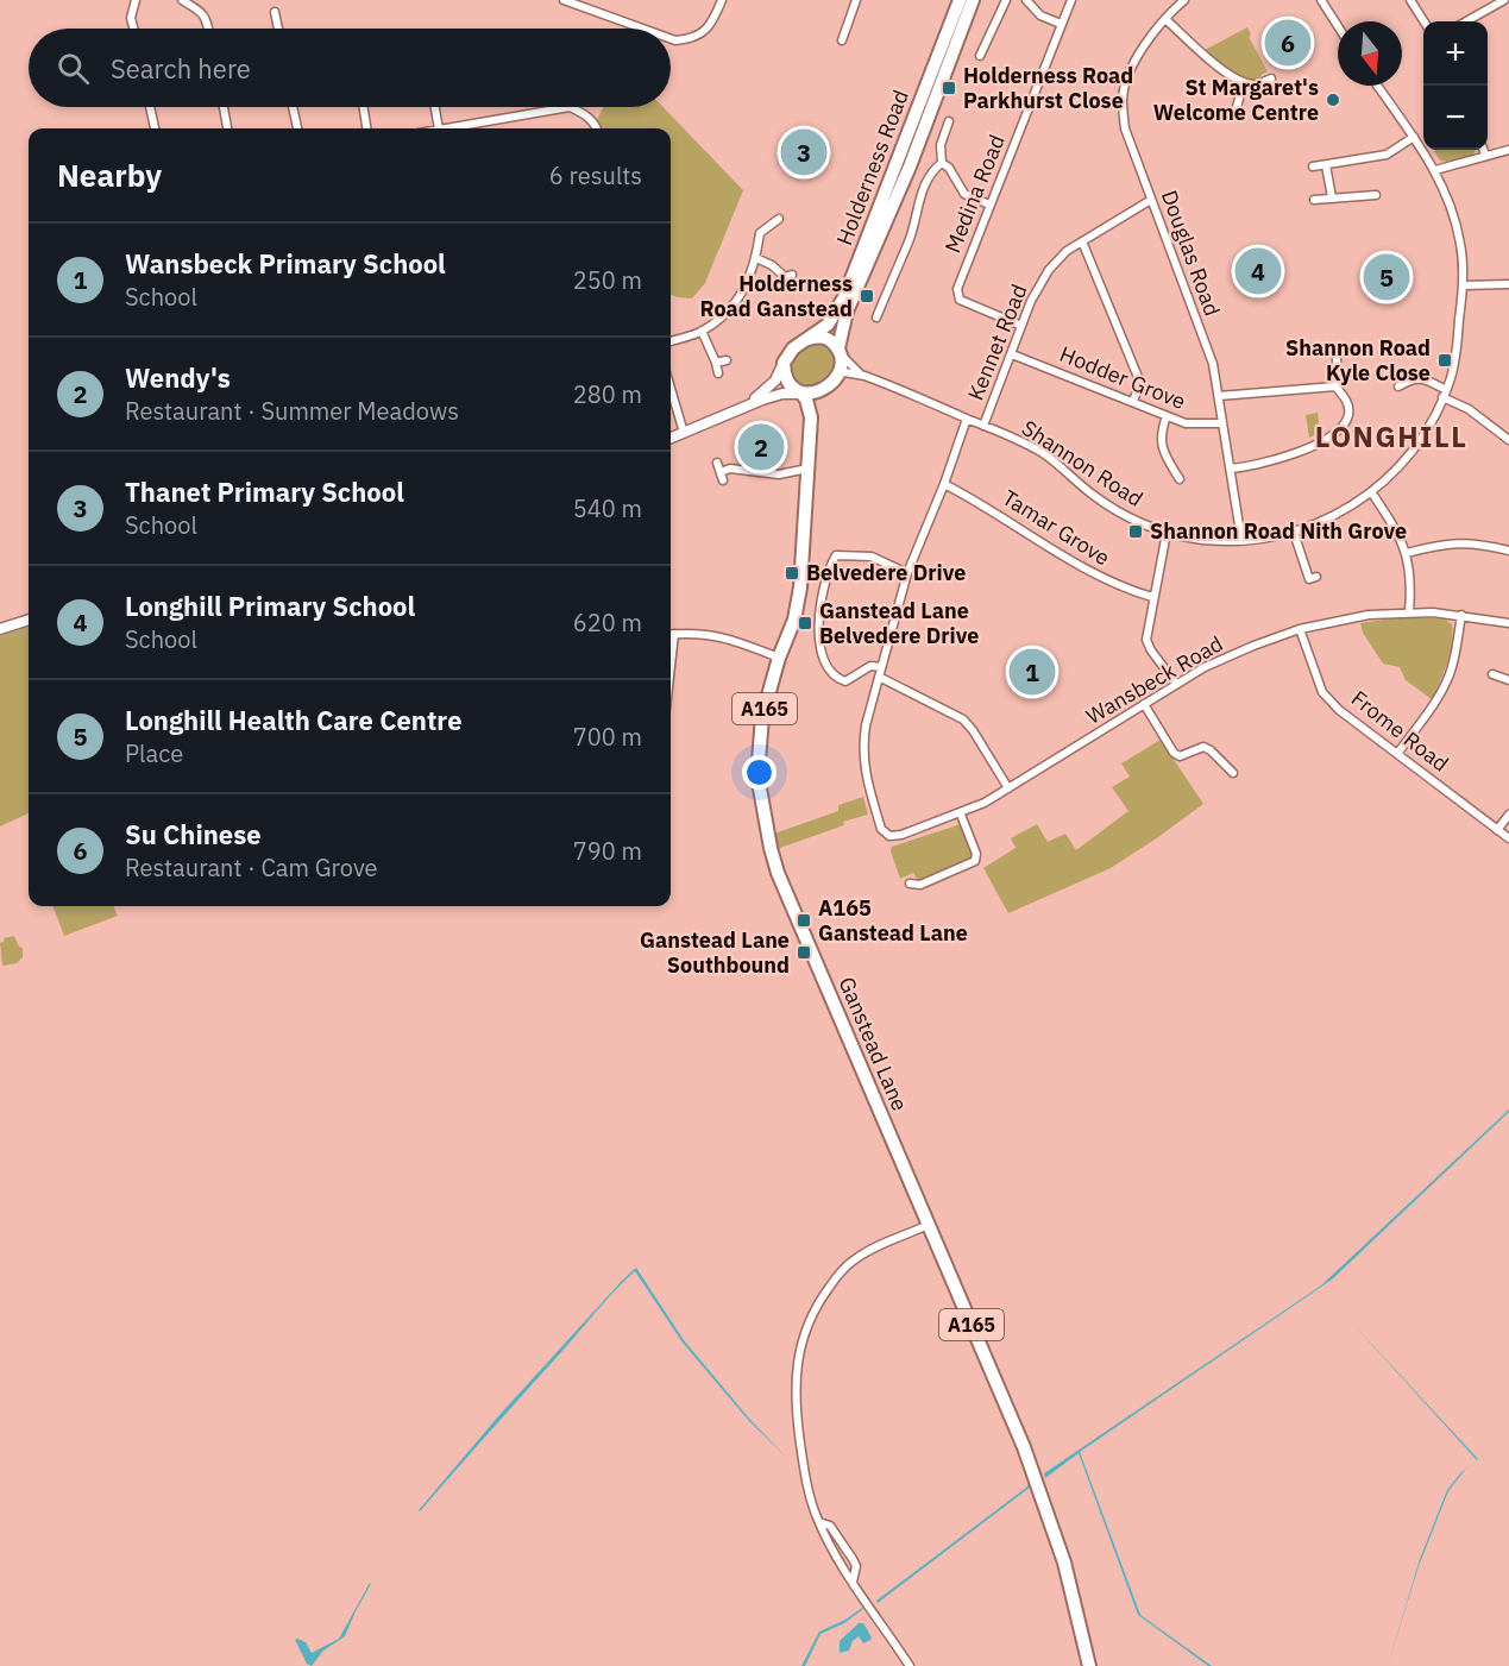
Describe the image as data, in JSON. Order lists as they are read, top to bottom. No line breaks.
{"streets":{"highway":["Holderness Road","A165","Ganstead Lane"],"street":["Medina Road","Douglas Road","Kennet Road","Hodder Grove","Shannon Road","Tamar Grove","Wansbeck Road","Frome Road"]},"crossings":[["Holderness Road","Shannon Road"],["Holderness Road","A165"],["Holderness Road","Ganstead Lane"],["Medina Road","Kennet Road"],["Douglas Road","Kennet Road"],["Douglas Road","Hodder Grove"],["Douglas Road","Shannon Road"],["Kennet Road","Hodder Grove"],["Kennet Road","Shannon Road"],["Shannon Road","Wansbeck Road"],["Shannon Road","A165"],["Shannon Road","Ganstead Lane"],["Tamar Grove","Wansbeck Road"],["Wansbeck Road","Frome Road"],["A165","Ganstead Lane"]],"districts":["LONGHILL"],"places":{"transit":["Holderness Road Parkhurst Close","Holderness Road Ganstead","Shannon Road Kyle Close","Shannon Road Nith Grove","Belvedere Drive","Ganstead Lane Belvedere Drive","A165 Ganstead Lane","Ganstead Lane Southbound"],"other":["St Margaret's Welcome Centre"]},"north":"bottom","page":{"pins":["6","3","4","5","2","1"],"map_buttons":["+","−"],"search":"Search here","heading":["Nearby","6 results"],"list":[{"mark":"1","name":"Wansbeck Primary School","note":"School","value":"250 m"},{"mark":"2","name":"Wendy's","note":"Restaurant · Summer Meadows","value":"280 m"},{"mark":"3","name":"Thanet Primary School","note":"School","value":"540 m"},{"mark":"4","name":"Longhill Primary School","note":"School","value":"620 m"},{"mark":"5","name":"Longhill Health Care Centre","note":"Place","value":"700 m"},{"mark":"6","name":"Su Chinese","note":"Restaurant · Cam Grove","value":"790 m"}]}}
